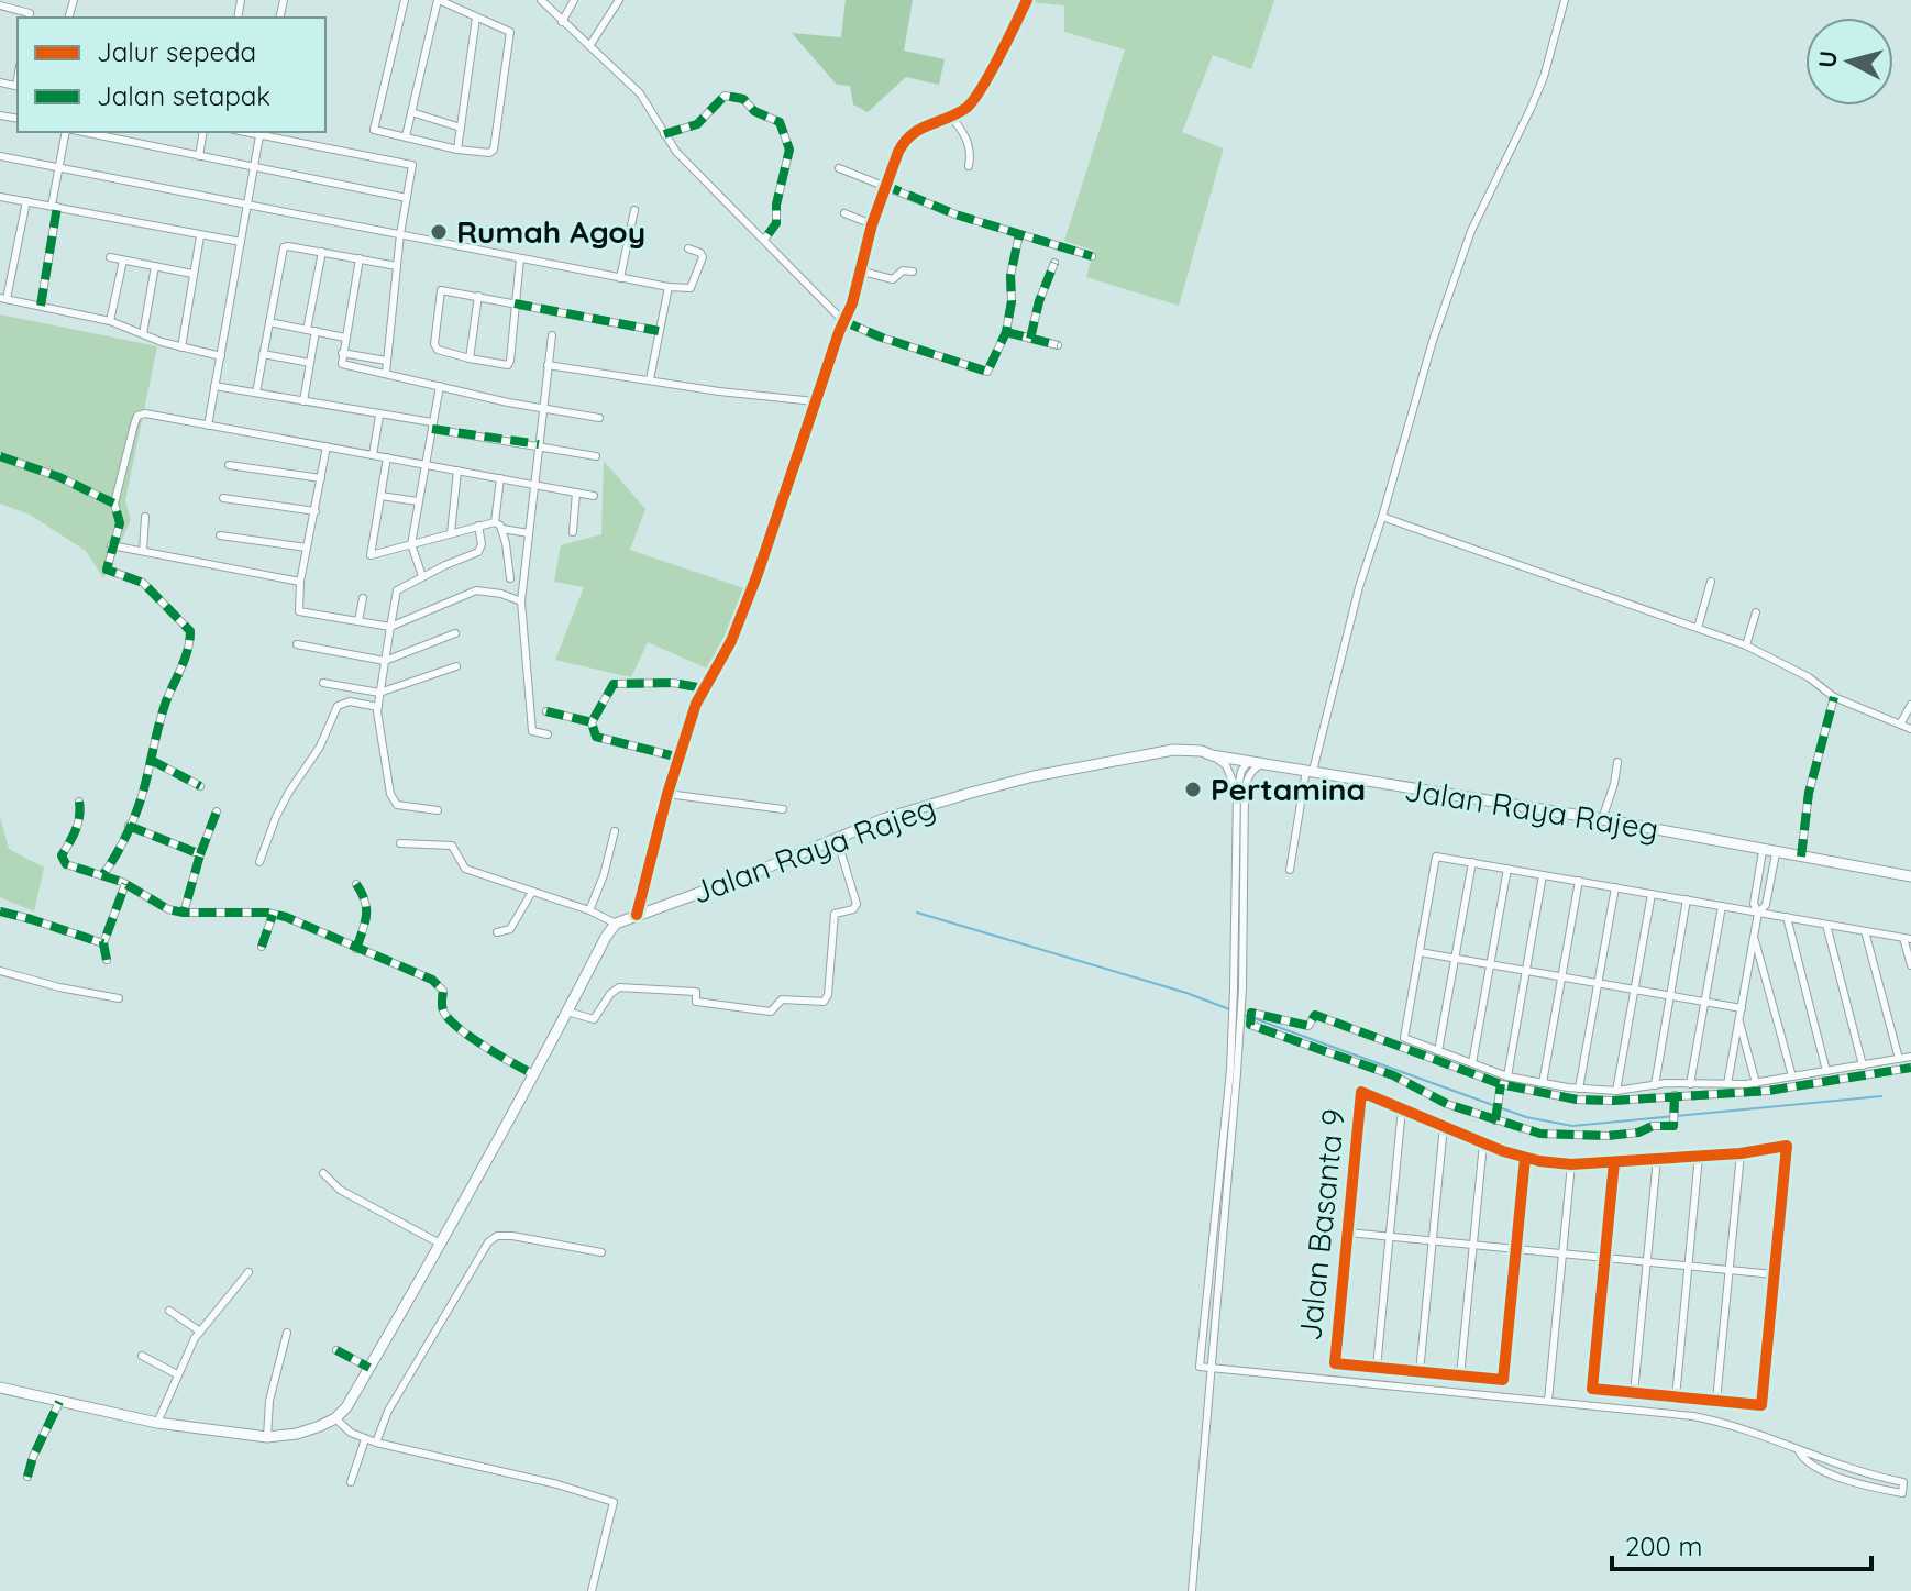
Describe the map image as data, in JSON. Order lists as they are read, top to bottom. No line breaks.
{"streets":{"main road":["Jalan Raya Rajeg"],"street":["Jalan Basanta 9"]},"places":["Rumah Agoy","Pertamina"],"legend":["Jalur sepeda","Jalan setapak"],"scale_bar":"200 m","north":"left"}
